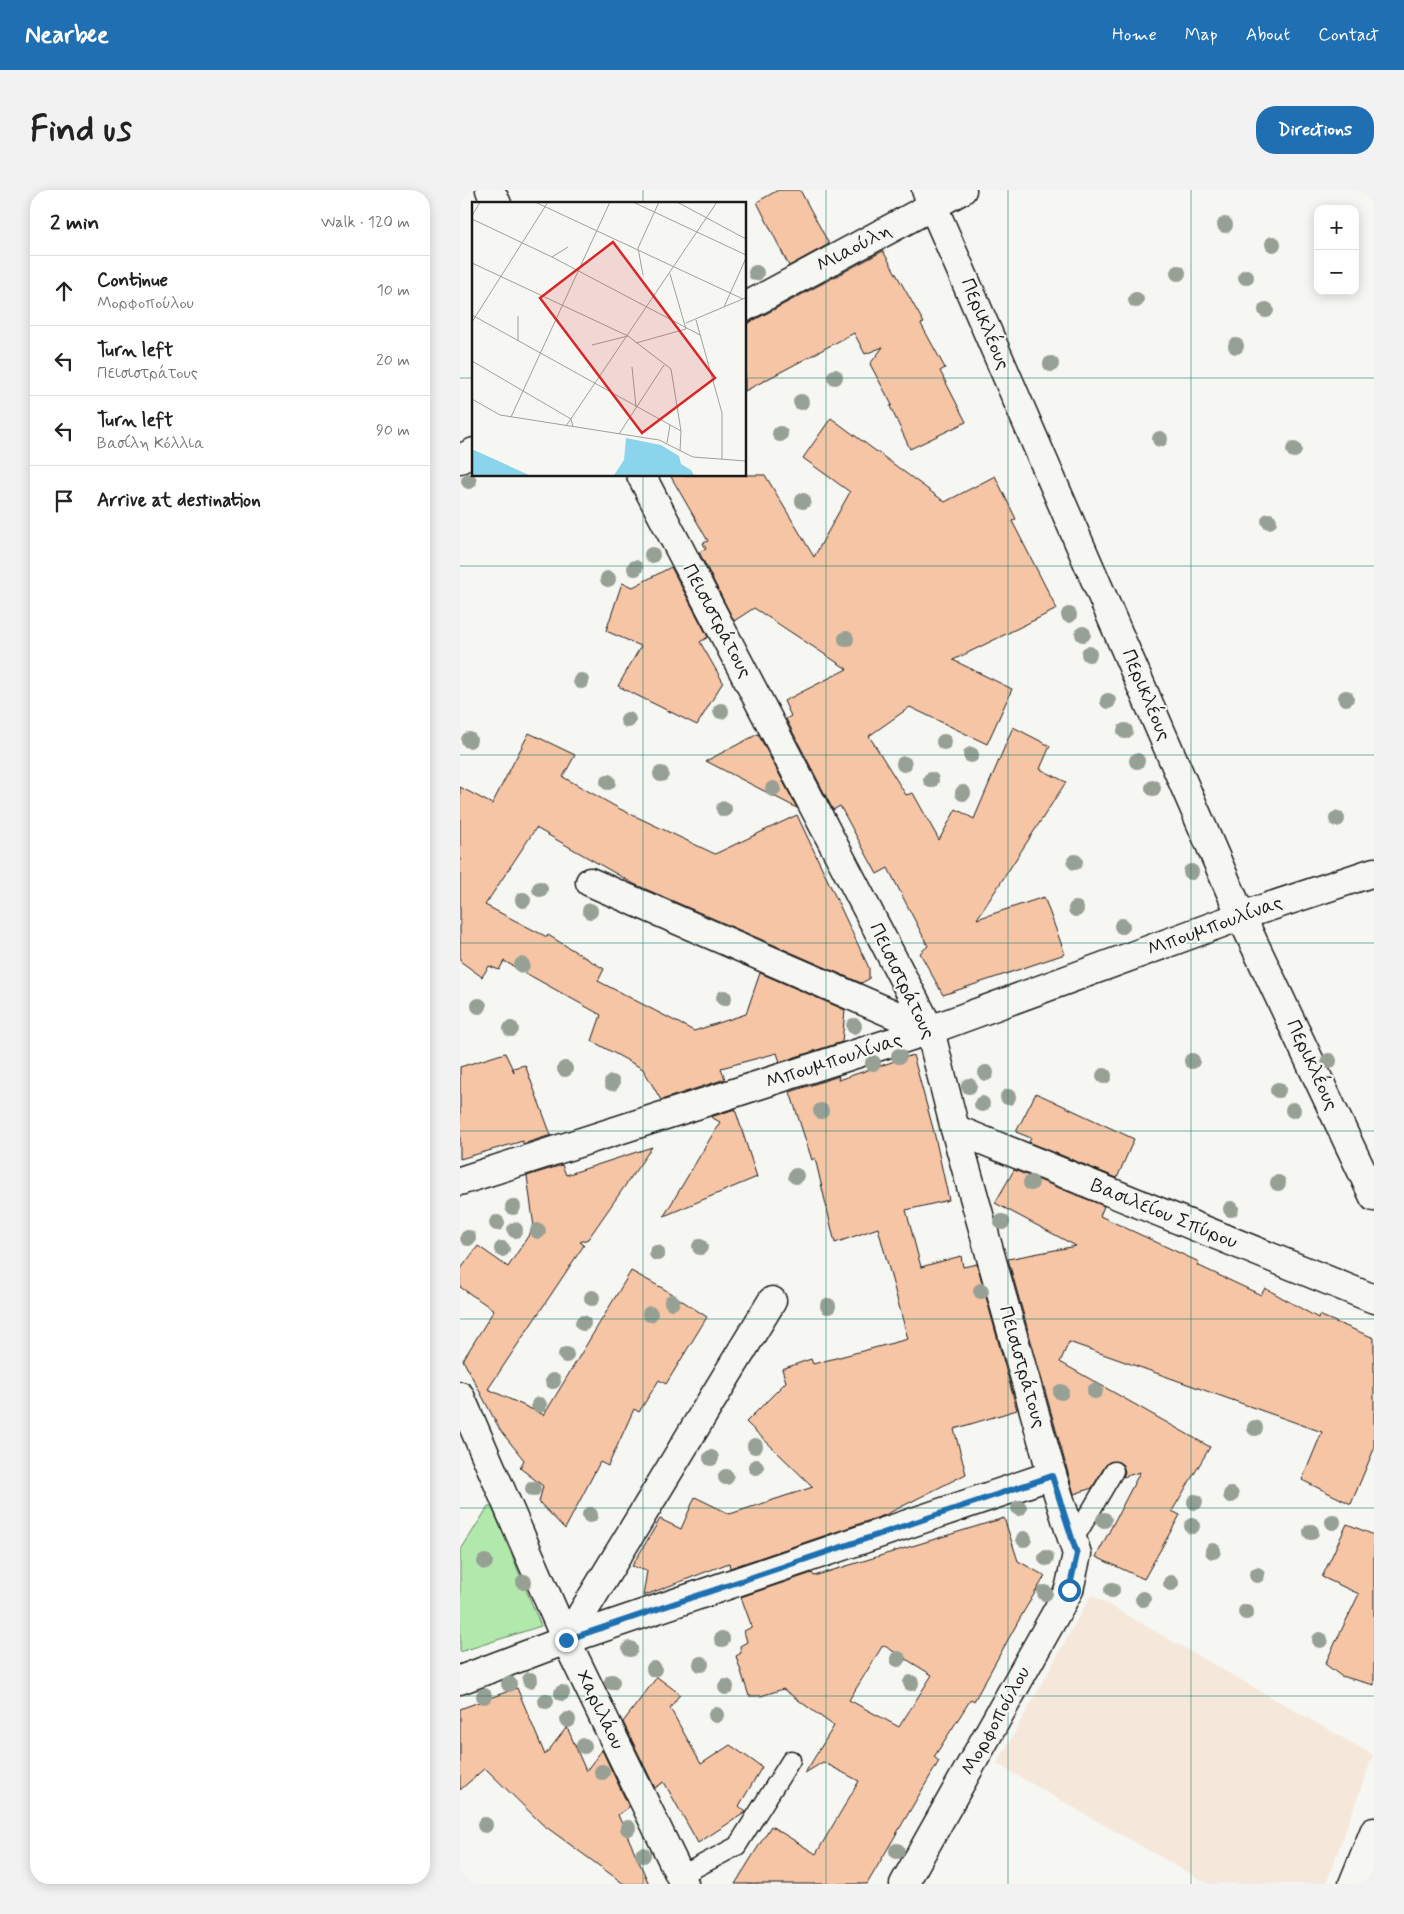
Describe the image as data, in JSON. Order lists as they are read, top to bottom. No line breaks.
{"streets":{"street":["Μιαούλη","Περικλέους","Πεισιστράτους","Μπουμπουλίνας","Βασιλείου Σπύρου","Χαριλάου","Μορφοπούλου"]},"crossings":[["Μιαούλη","Περικλέους"],["Περικλέους","Μπουμπουλίνας"],["Πεισιστράτους","Μπουμπουλίνας"],["Πεισιστράτους","Βασιλείου Σπύρου"],["Πεισιστράτους","Μορφοπούλου"]],"page":{"header":"Nearbee","nav":["Home","Map","About","Contact"],"buttons":"Directions","title":"Find us","heading":["2 min","Walk · 120 m"],"map_buttons":["+","−"],"list":[["Continue","Μορφοπούλου","10 m"],["Turn left","Πεισιστράτους","20 m"],["Turn left","Βασίλη Κόλλια","90 m"],"Arrive at destination"]}}
